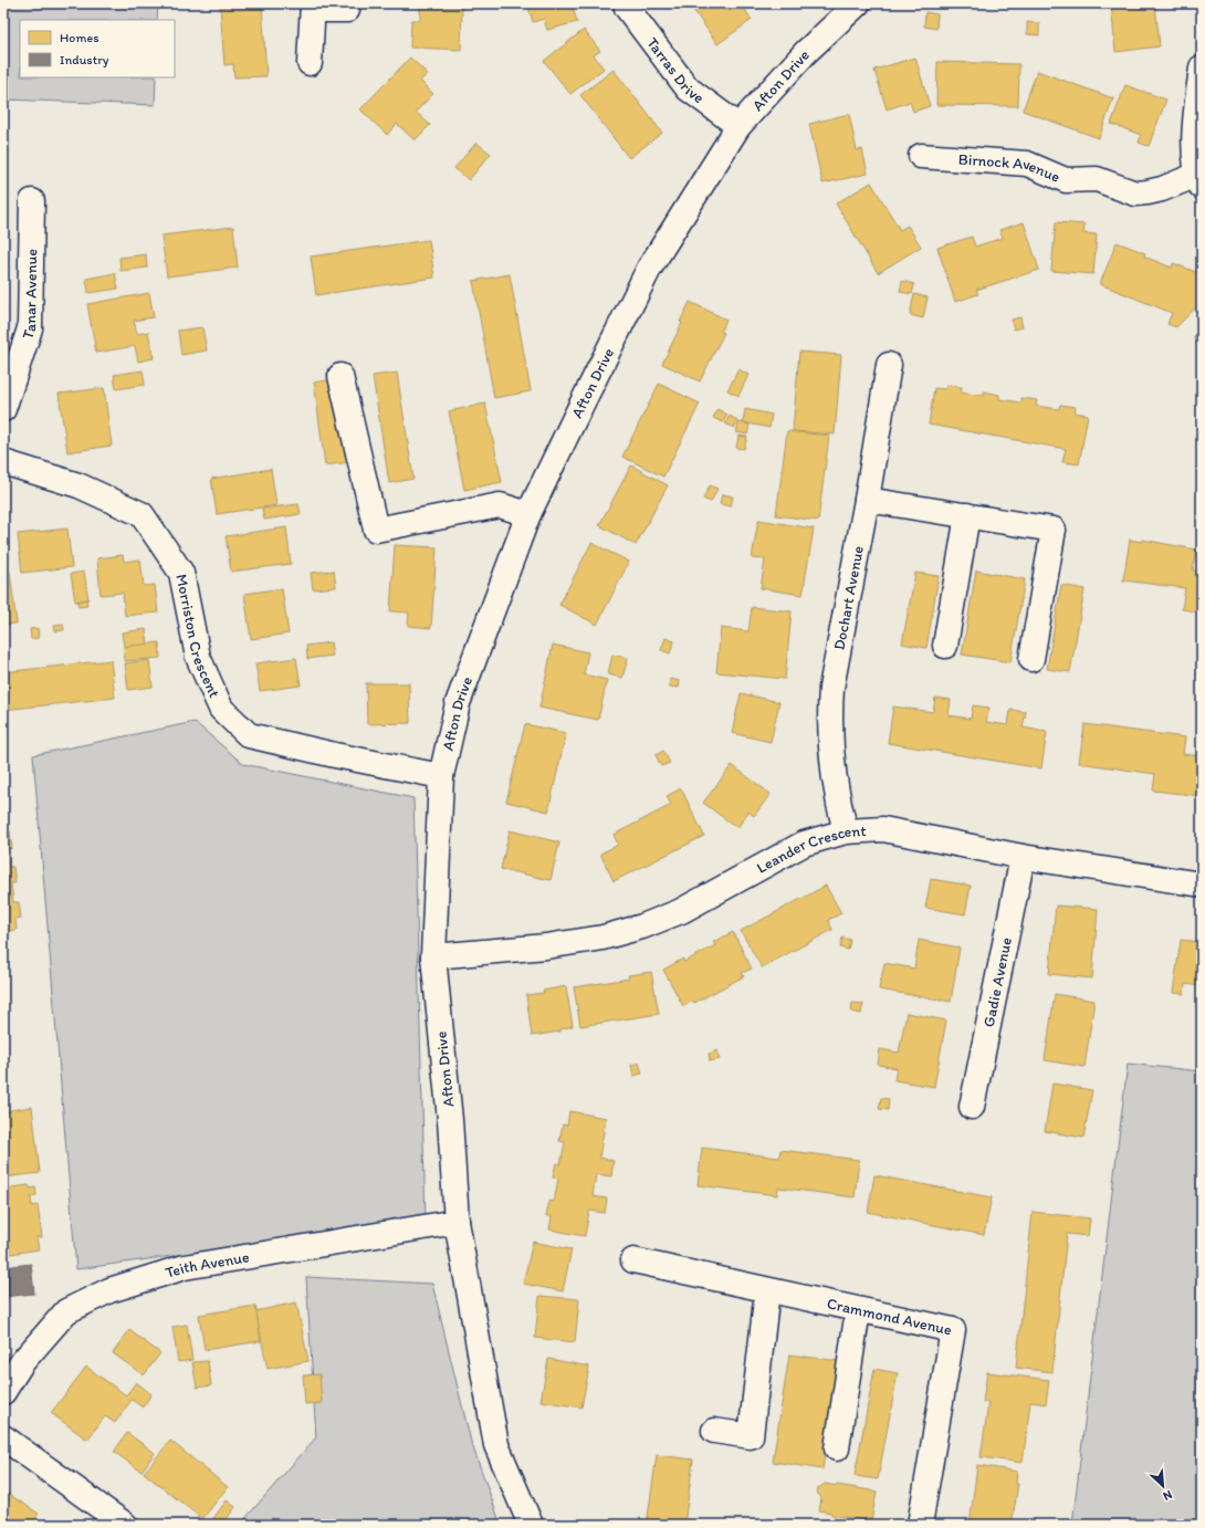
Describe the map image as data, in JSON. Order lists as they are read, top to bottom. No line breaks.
{"streets":{"street":["Tarras Drive","Afton Drive","Birnock Avenue","Tanar Avenue","Dochart Avenue","Morriston Crescent","Leander Crescent","Gadie Avenue","Teith Avenue","Crammond Avenue"]},"crossings":[["Tarras Drive","Afton Drive"],["Afton Drive","Morriston Crescent"],["Afton Drive","Leander Crescent"],["Afton Drive","Teith Avenue"],["Dochart Avenue","Leander Crescent"],["Leander Crescent","Gadie Avenue"]],"legend":["Homes","Industry"],"north":"bottom right"}
